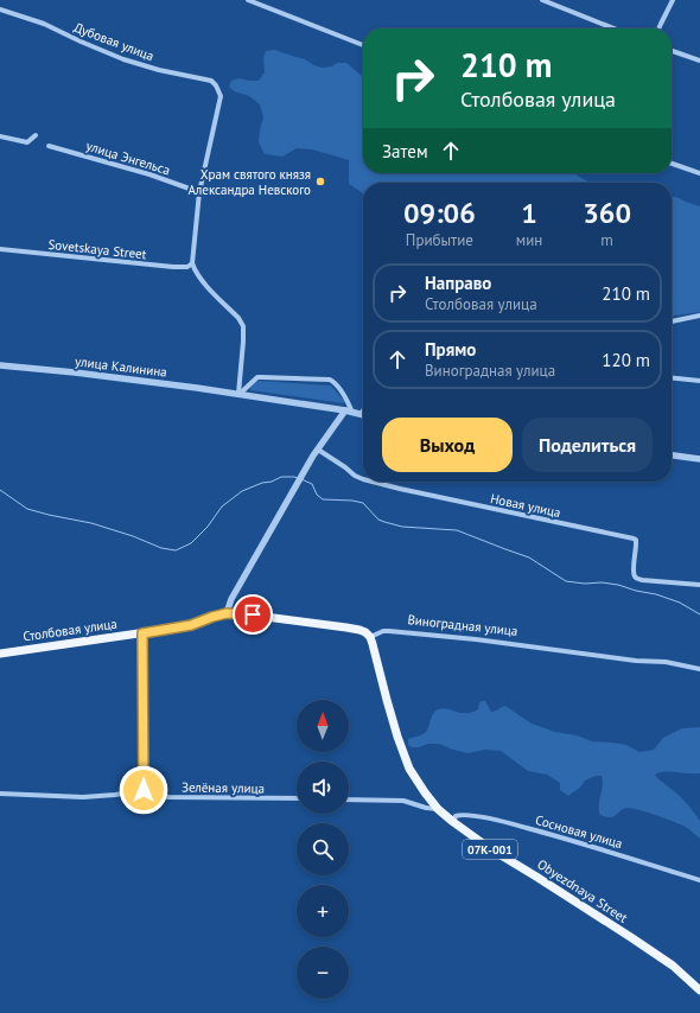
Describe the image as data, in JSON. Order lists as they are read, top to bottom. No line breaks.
{"streets":{"main road":["Столбовая улица","07К-001","Obyezdnaya Street"],"street":["Дубовая улица","улица Энгельса","Sovetskaya Street","улица Калинина","Новая улица","Виноградная улица","Зелёная улица","Сосновая улица"]},"crossings":[["Дубовая улица","улица Энгельса"],["Виноградная улица","Obyezdnaya Street"],["Сосновая улица","Obyezdnaya Street"]],"places":["Храм святого князя Александра Невского"],"north":"top","page":{"turn":["210 m","Столбовая улица"],"then":"Затем","eta":["09:06","Прибытие","1","мин","360","m"],"list":[{"name":"Направо","note":"Столбовая улица","value":"210 m"},{"name":"Прямо","note":"Виноградная улица","value":"120 m"}],"buttons":["Выход","Поделиться"],"map_buttons":["+","−"]}}
